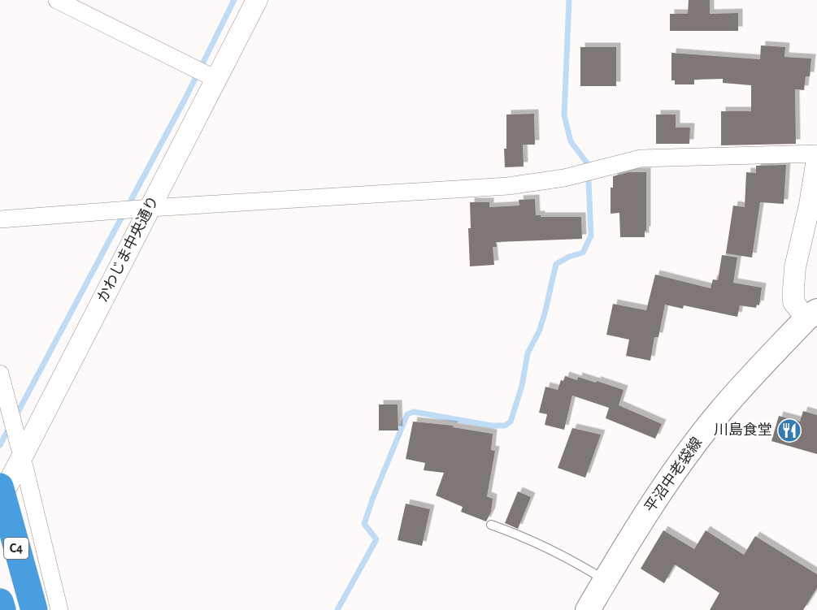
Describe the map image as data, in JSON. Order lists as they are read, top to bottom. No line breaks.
{"streets":{"highway":["C4"],"main road":["平沼中老袋線"],"street":["かわじま中央通り"]},"places":{"restaurant":["川島食堂"]}}
